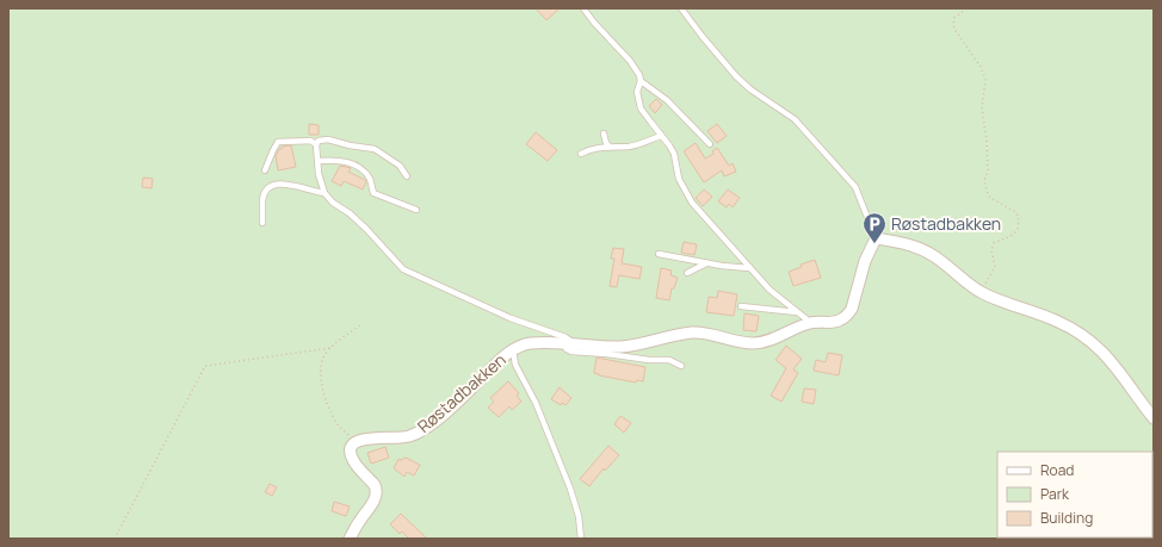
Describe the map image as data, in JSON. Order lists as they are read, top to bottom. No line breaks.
{"streets":{"street":["Røstadbakken"]},"places":{"parking":["Røstadbakken"]},"legend":["Road","Park","Building"]}
